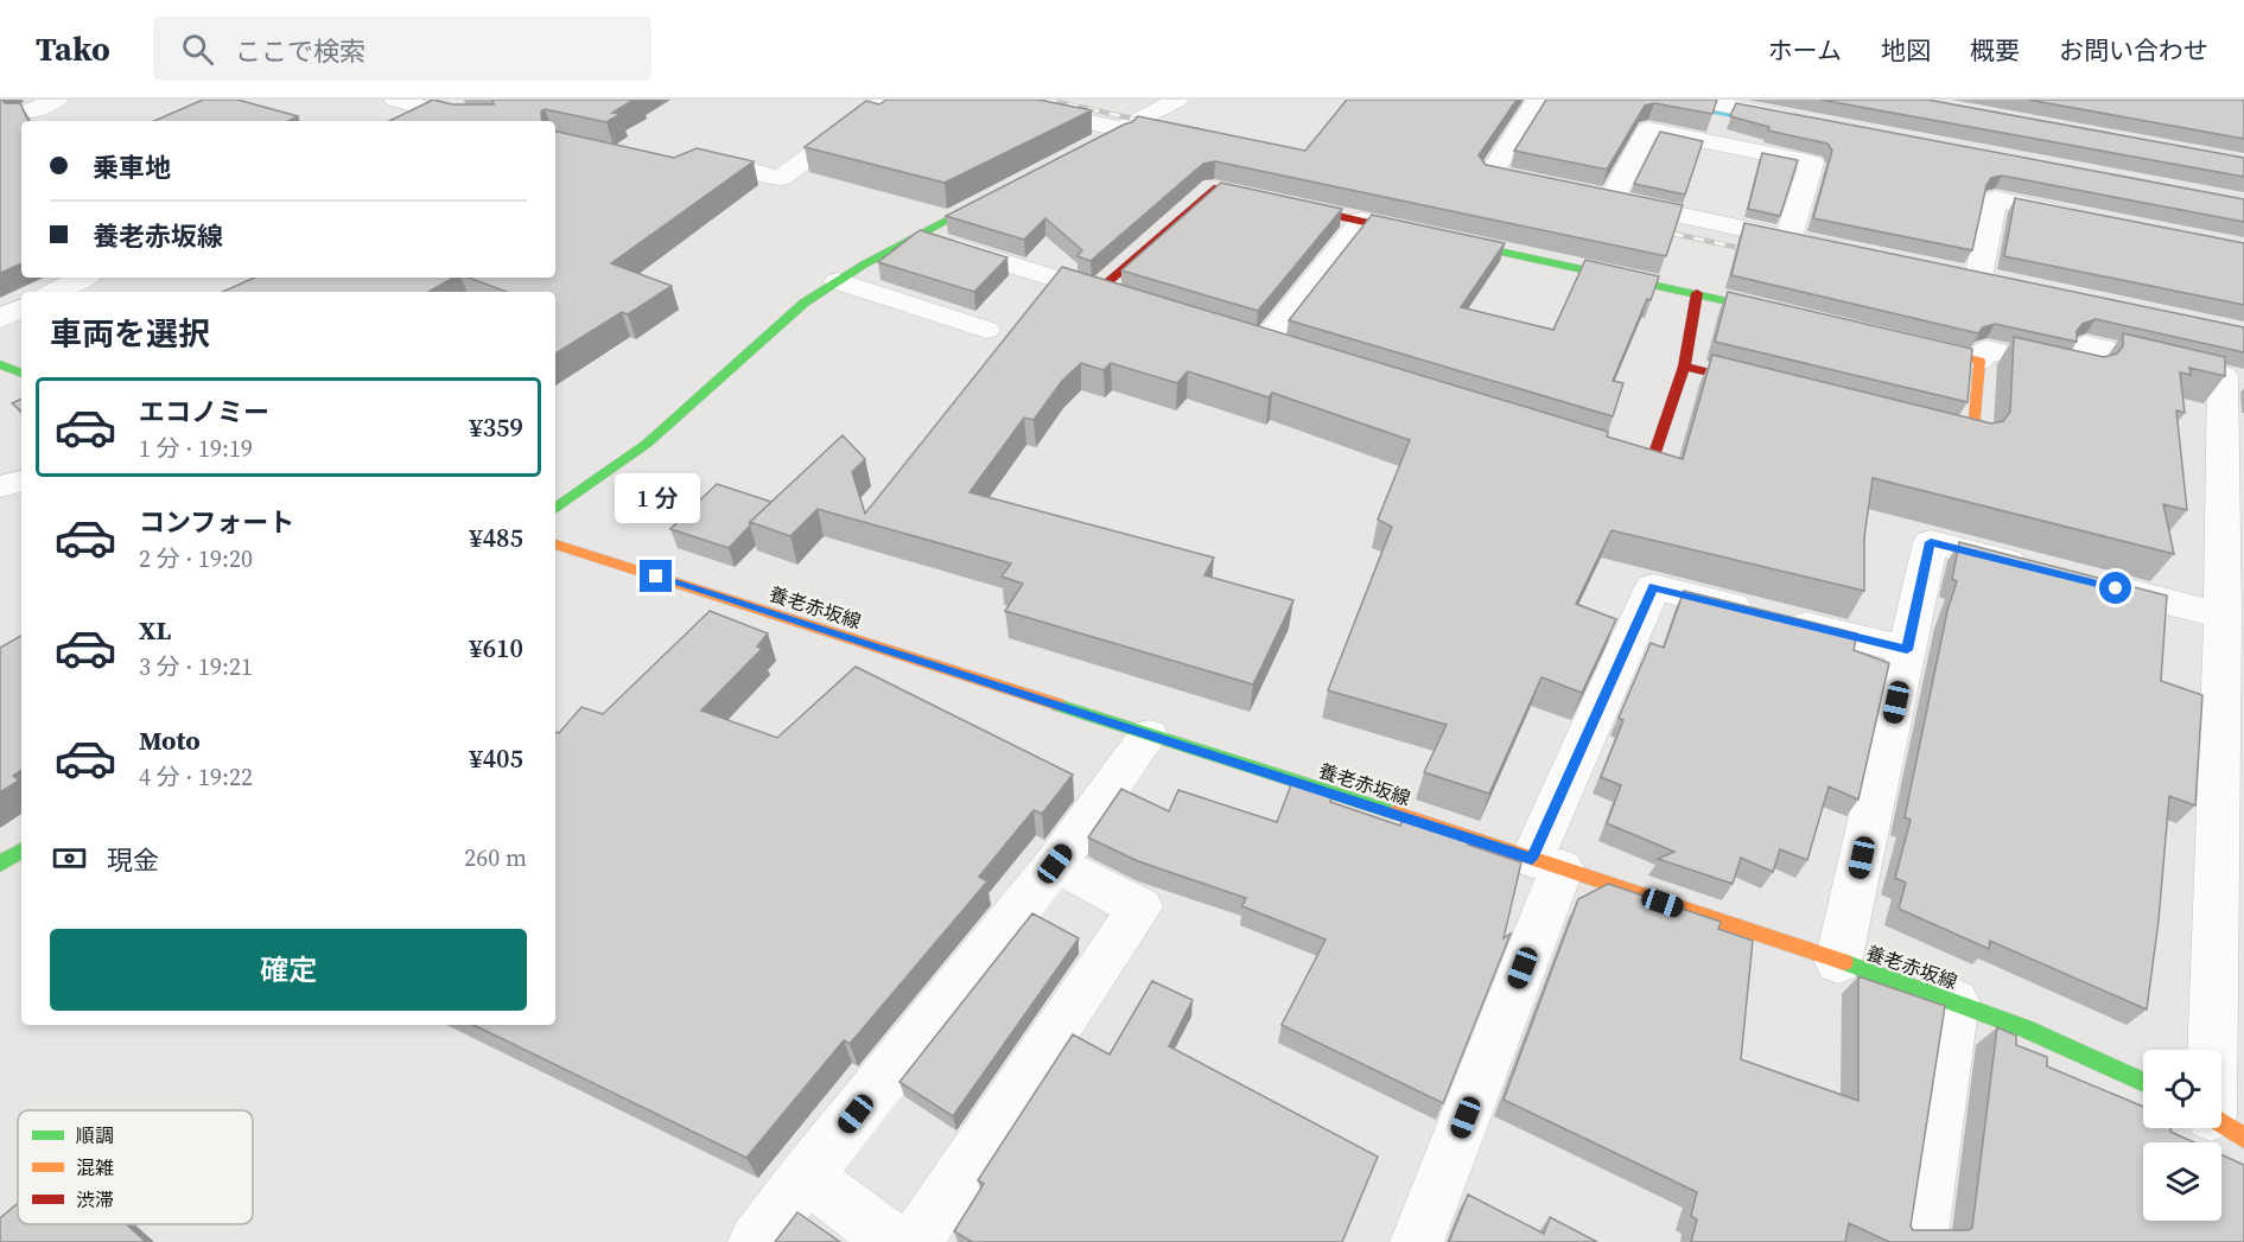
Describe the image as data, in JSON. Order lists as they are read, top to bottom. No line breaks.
{"streets":{"street":["養老赤坂線"]},"legend":["順調","混雑","渋滞"],"page":{"header":"Tako","search":"ここで検索","nav":["ホーム","地図","概要","お問い合わせ"],"banner":["乗車地","養老赤坂線"],"heading":"車両を選択","list":[{"name":"エコノミー","note":"1 分 · 19:19","value":"¥359"},{"name":"コンフォート","note":"2 分 · 19:20","value":"¥485"},{"name":"XL","note":"3 分 · 19:21","value":"¥610"},{"name":"Moto","note":"4 分 · 19:22","value":"¥405"}],"bubble":"1 分","pay":["現金","260 m"],"buttons":"確定"}}
